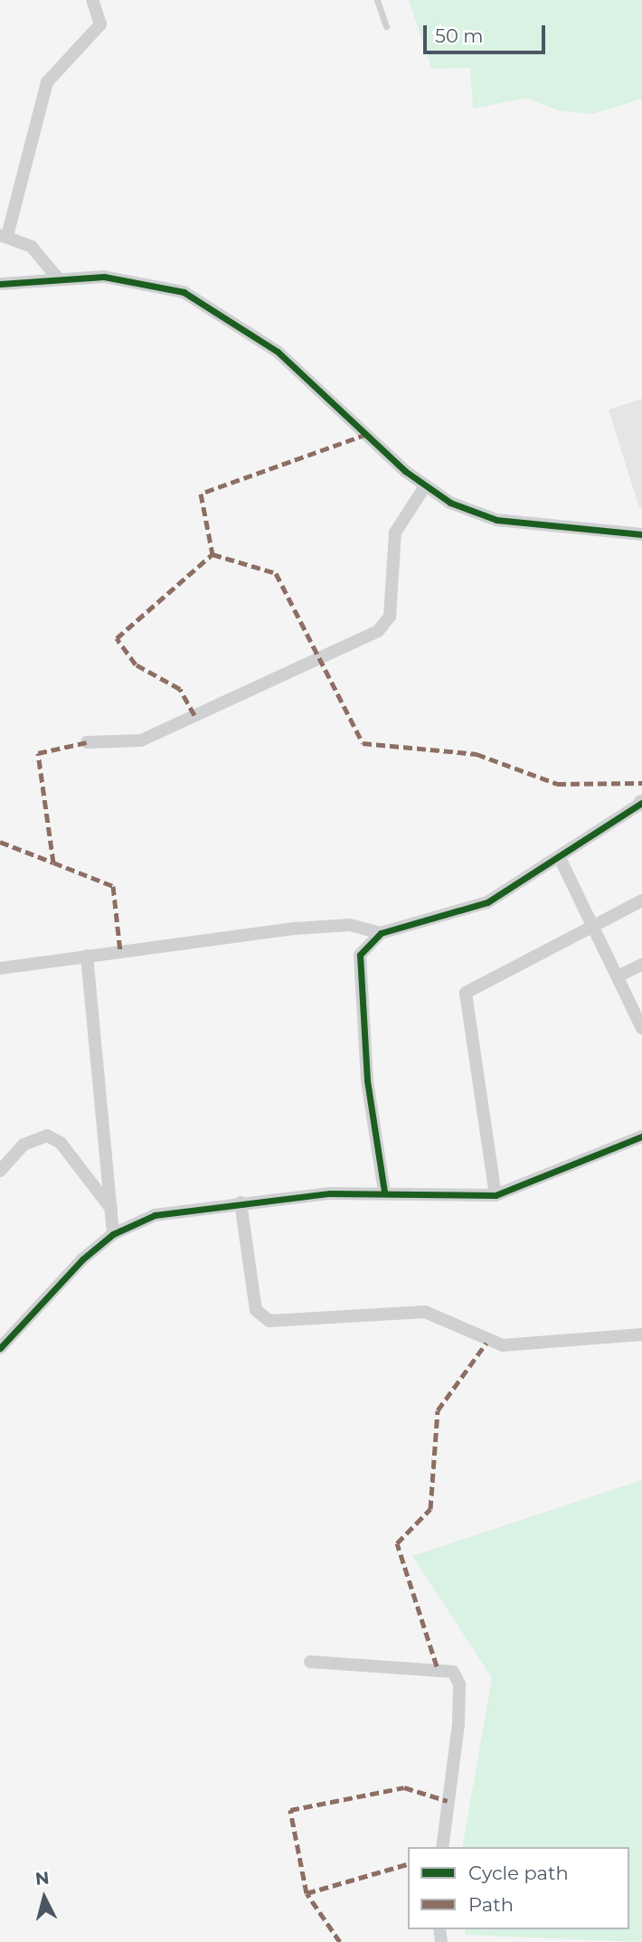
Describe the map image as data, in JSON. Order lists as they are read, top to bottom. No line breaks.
{"legend":["Cycle path","Path"],"scale_bar":"50 m","north":"top"}
